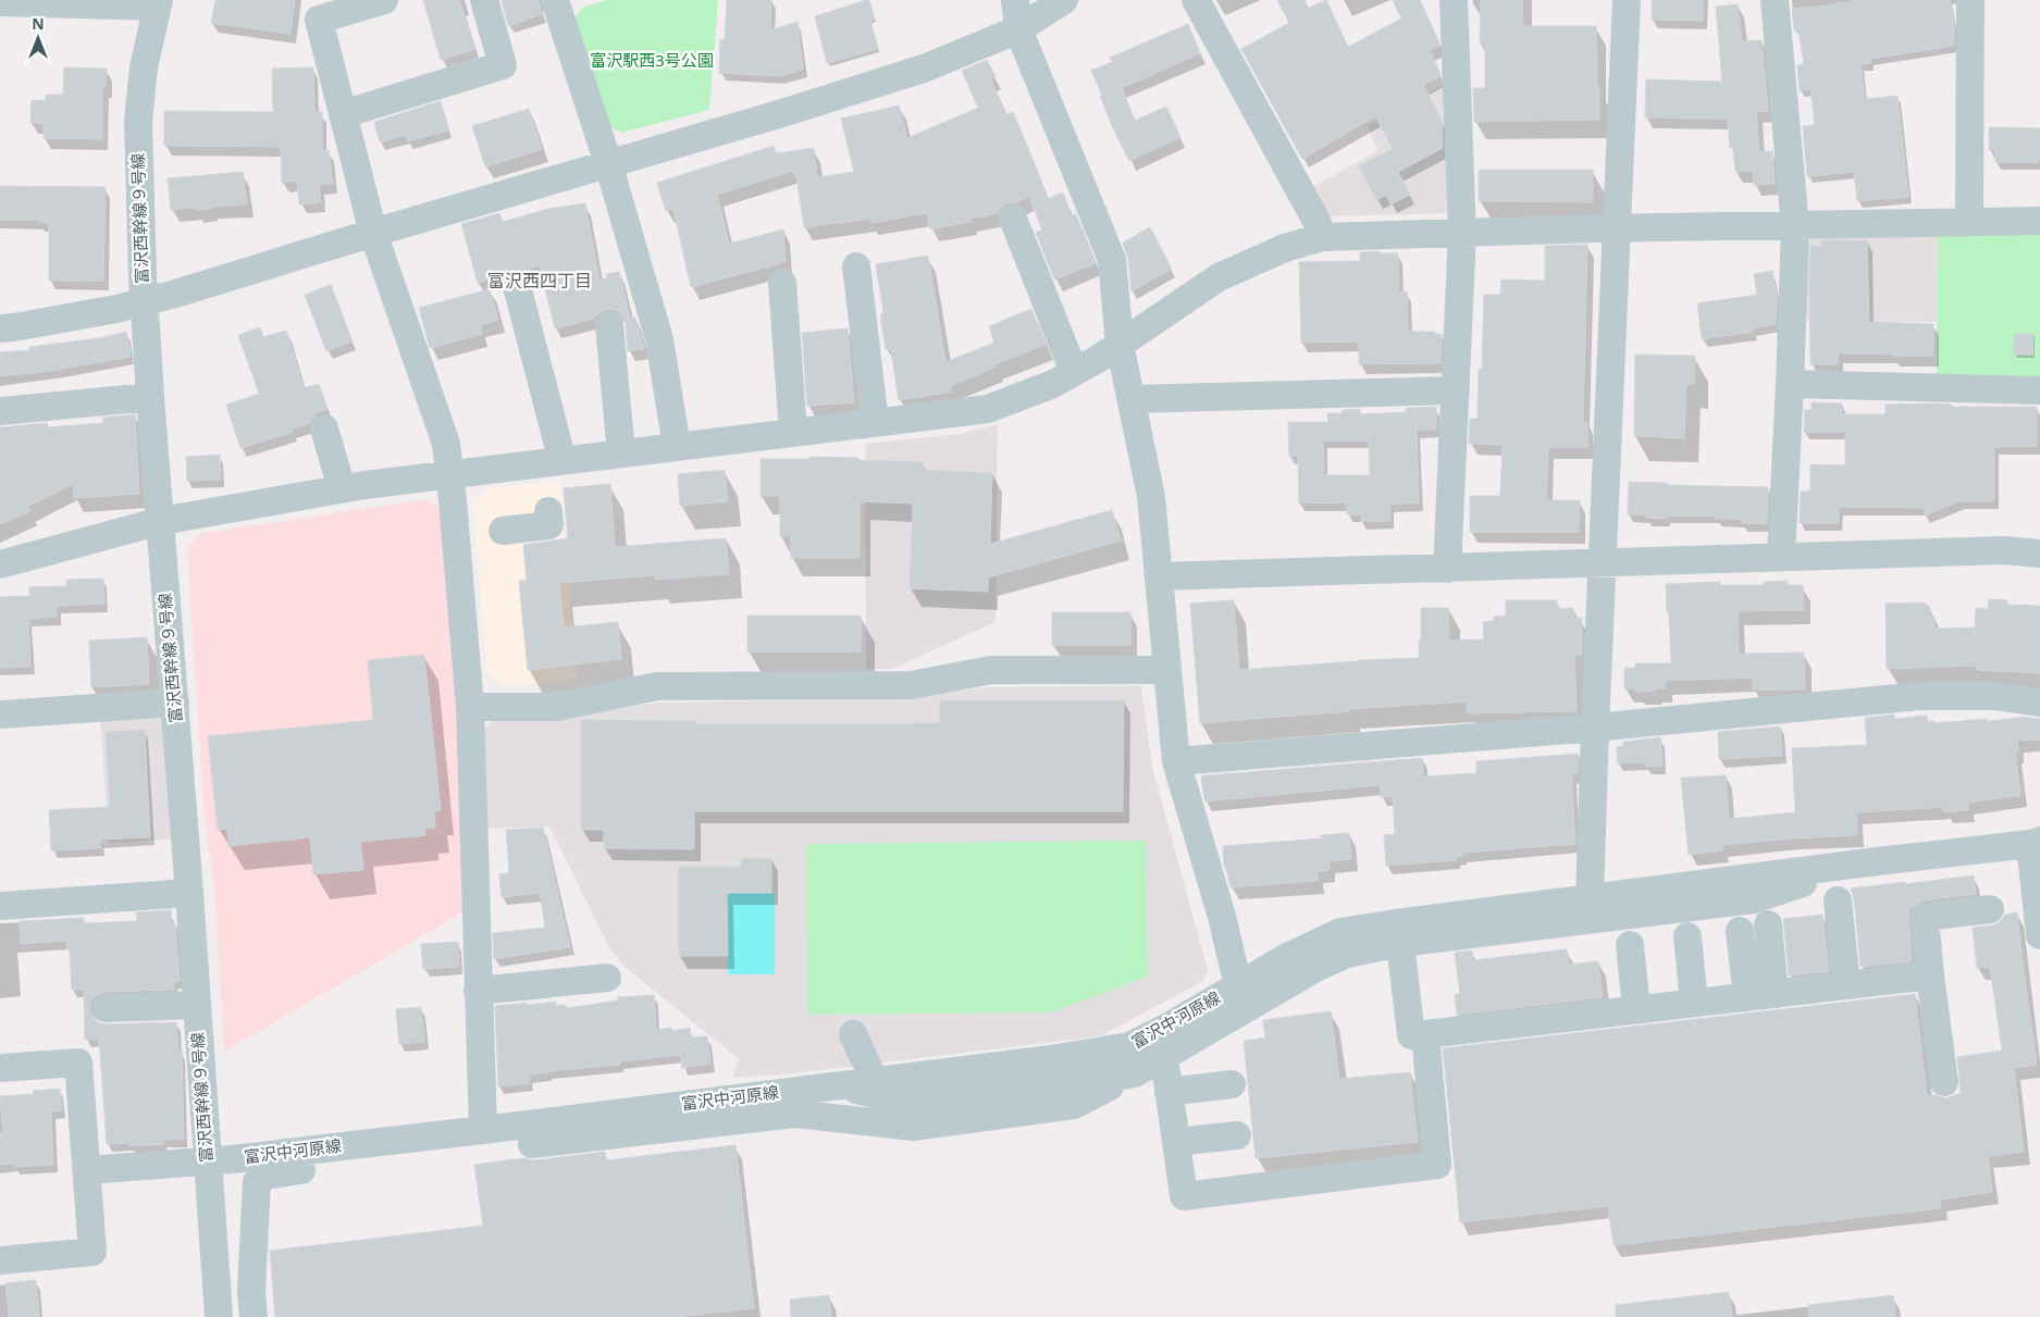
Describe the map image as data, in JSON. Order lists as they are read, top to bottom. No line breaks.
{"streets":{"street":["富沢西幹線９号線","富沢中河原線"]},"crossings":[["富沢西幹線９号線","富沢中河原線"]],"districts":["富沢西四丁目"],"parks":["富沢駅西3号公園"],"north":"top"}
